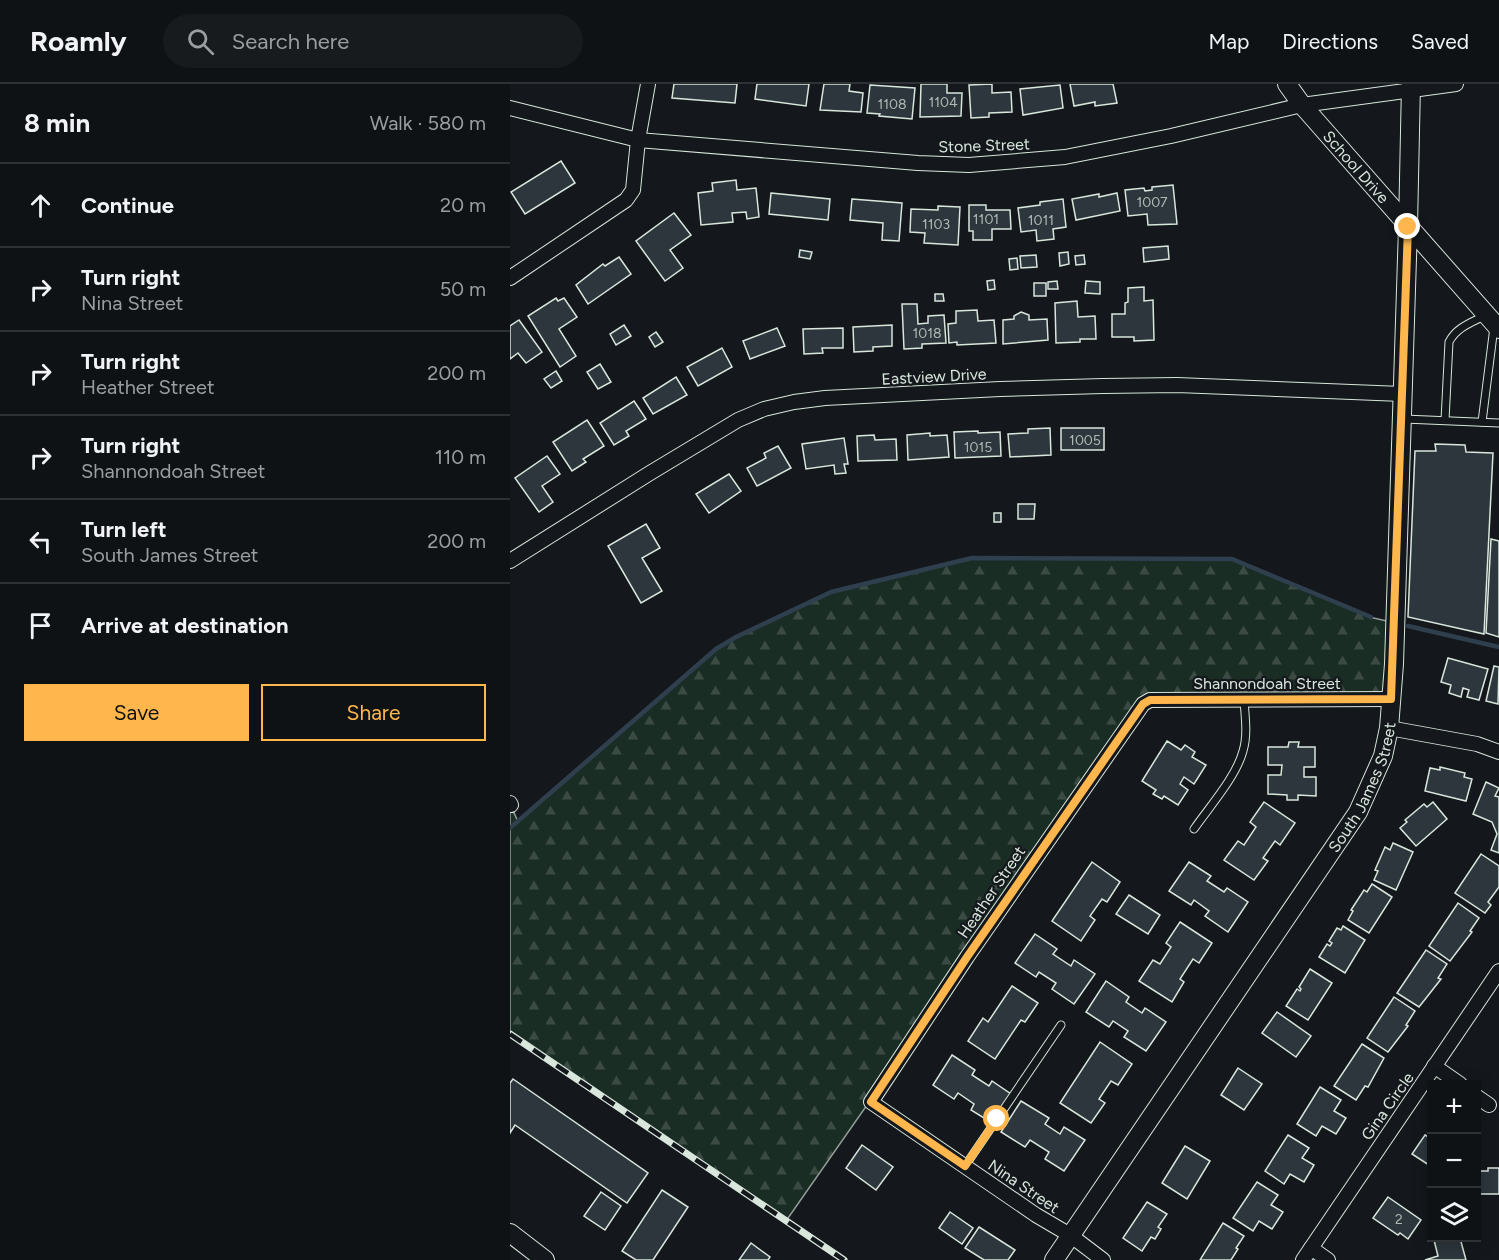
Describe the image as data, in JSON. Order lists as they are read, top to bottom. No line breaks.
{"streets":{"street":["Stone Street","School Drive","Eastview Drive","Shannondoah Street","South James Street","Heather Street","Gina Circle","Nina Street"]},"crossings":[["Stone Street","School Drive"],["Stone Street","South James Street"],["School Drive","South James Street"],["Eastview Drive","South James Street"],["Shannondoah Street","South James Street"],["Shannondoah Street","Heather Street"],["South James Street","Nina Street"],["Heather Street","Nina Street"]],"house_numbers":["1104","1108","1007","1101","1011","1103","1018","1005","1015","2"],"page":{"header":"Roamly","search":"Search here","nav":["Map","Directions","Saved"],"heading":["8 min","Walk · 580 m"],"list":[["Continue","20 m"],["Turn right","Nina Street","50 m"],["Turn right","Heather Street","200 m"],["Turn right","Shannondoah Street","110 m"],["Turn left","South James Street","200 m"],"Arrive at destination"],"buttons":["Save","Share"],"map_buttons":["+","−"]}}
